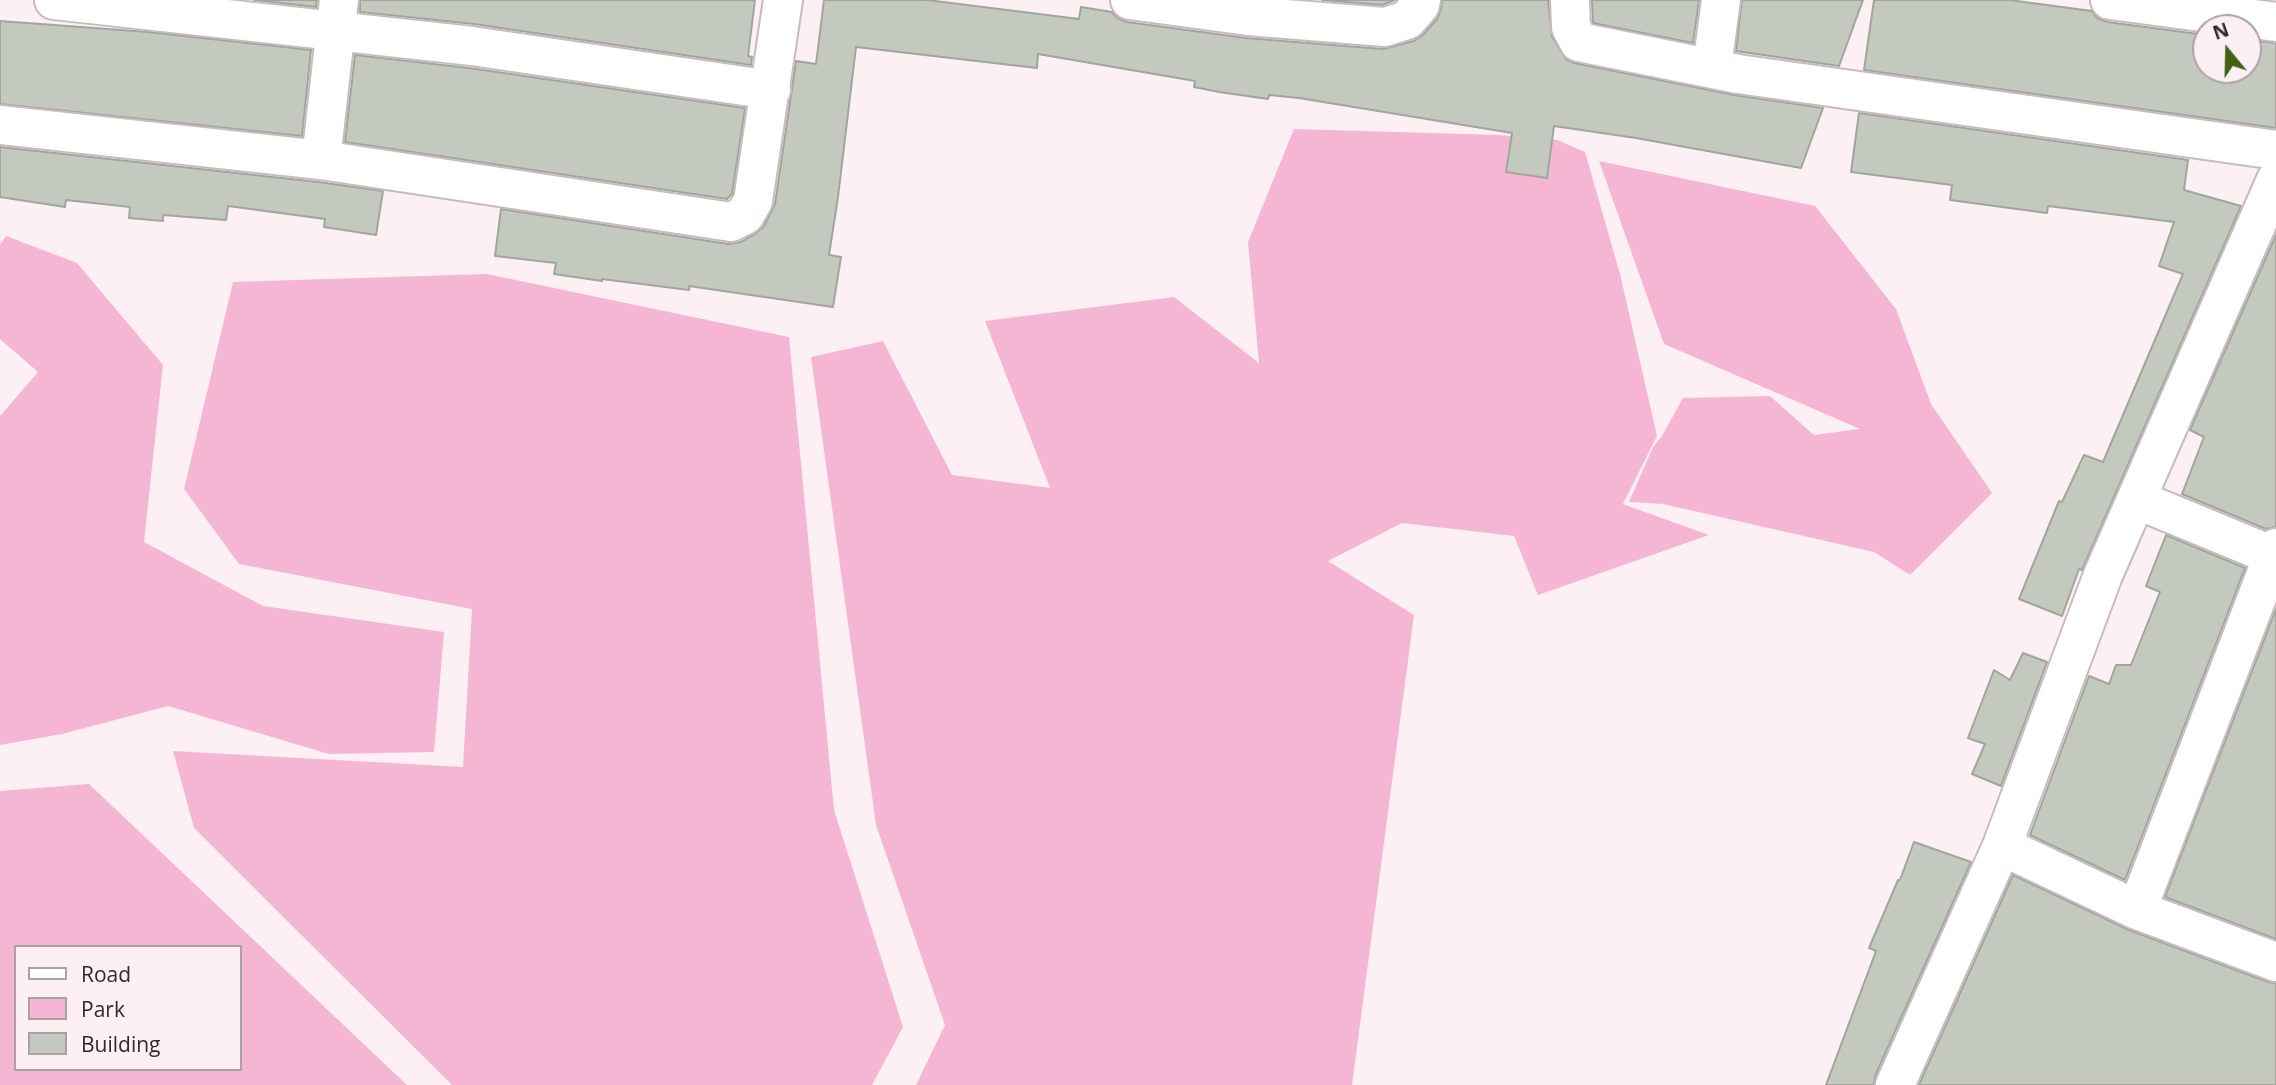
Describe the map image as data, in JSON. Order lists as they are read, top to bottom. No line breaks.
{"legend":["Road","Park","Building"],"north":"top"}
